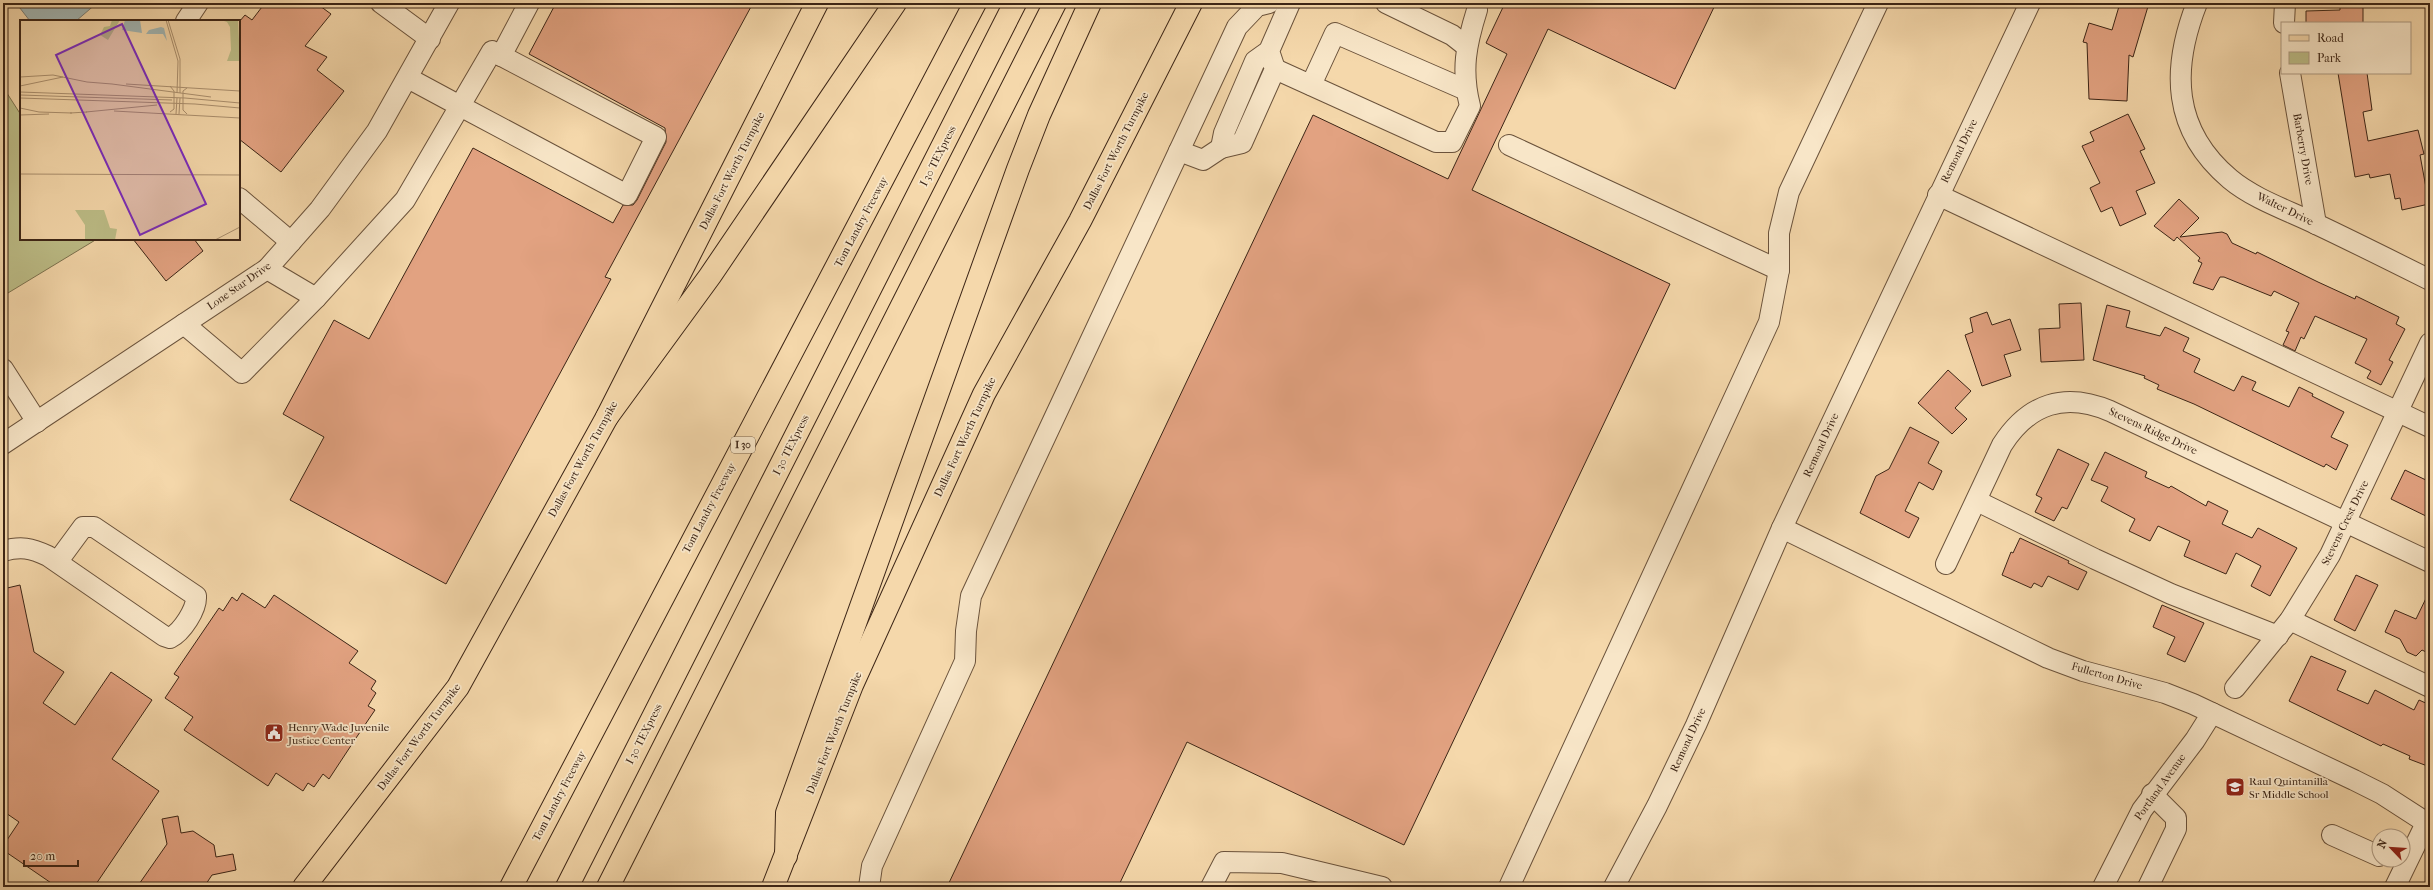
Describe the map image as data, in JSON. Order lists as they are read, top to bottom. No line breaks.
{"streets":{"main road":["Dallas Fort Worth Turnpike","I 30 TEXpress","Tom Landry Freeway","I 30"],"street":["Barberry Drive","Remond Drive","Walter Drive","Lone Star Drive","Stevens Ridge Drive","Stevens Crest Drive","Fullerton Drive","Portland Avenue"]},"crossings":[["Barberry Drive","Walter Drive"],["Remond Drive","Fullerton Drive"],["Stevens Ridge Drive","Stevens Crest Drive"],["Fullerton Drive","Portland Avenue"]],"places":{"public building":["Henry Wade Juvenile Justice Center"],"school or university":["Raul Quintanilla Sr Middle School"]},"legend":["Road","Park"],"scale_bar":"20 m","north":"top left"}
